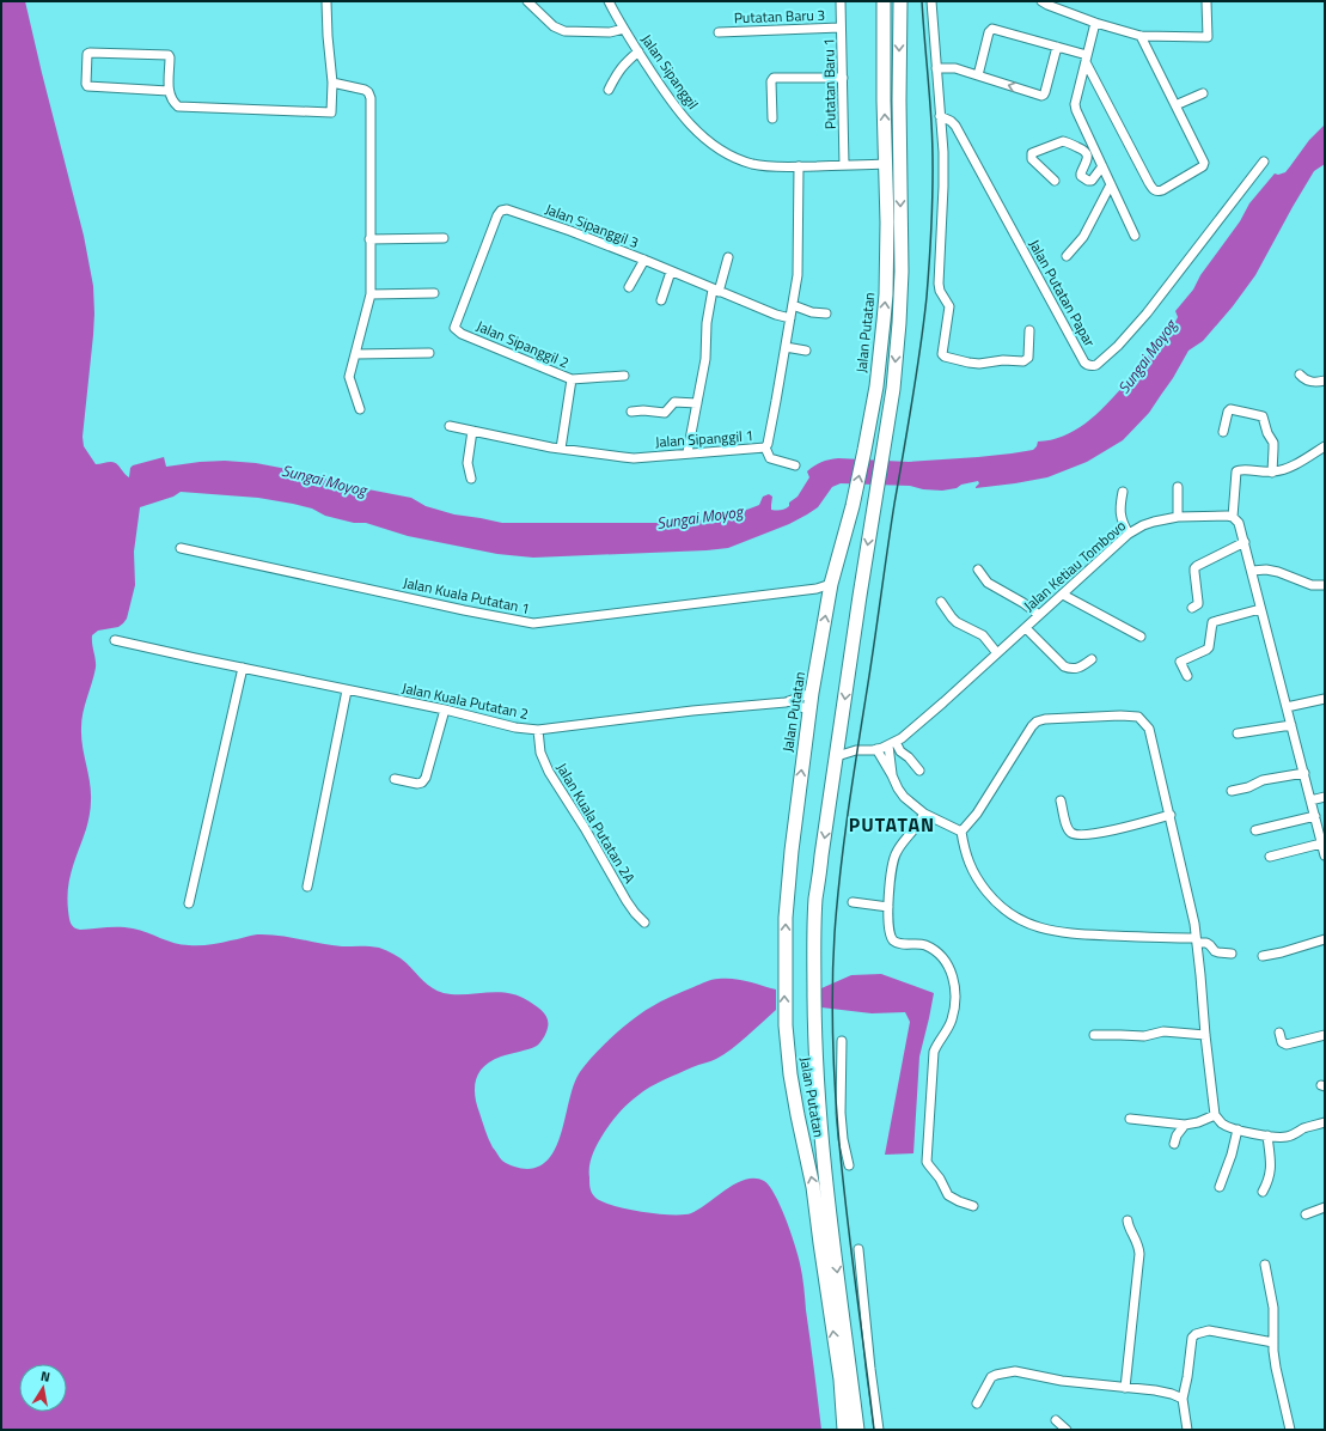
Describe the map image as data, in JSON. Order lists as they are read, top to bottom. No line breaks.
{"streets":{"highway":["Jalan Putatan"],"street":["Putatan Baru 3","Jalan Sipanggil","Putatan Baru 1","Jalan Sipanggil 3","Jalan Putatan Papar","Jalan Sipanggil 2","Jalan Sipanggil 1","Jalan Ketiau Tombovo","Jalan Kuala Putatan 1","Jalan Kuala Putatan 2","Jalan Kuala Putatan 2A"]},"crossings":[["Putatan Baru 3","Putatan Baru 1"],["Jalan Sipanggil","Putatan Baru 1"],["Jalan Sipanggil","Jalan Putatan"],["Jalan Sipanggil","Jalan Sipanggil 1"],["Jalan Sipanggil 3","Jalan Sipanggil 2"],["Jalan Sipanggil 3","Jalan Sipanggil 1"],["Jalan Putatan","Jalan Ketiau Tombovo"],["Jalan Putatan","Jalan Kuala Putatan 1"],["Jalan Putatan","Jalan Kuala Putatan 2"],["Jalan Sipanggil 2","Jalan Sipanggil 1"],["Jalan Kuala Putatan 2","Jalan Kuala Putatan 2A"]],"districts":["PUTATAN"],"water":["Sungai Moyog"],"north":"top"}
